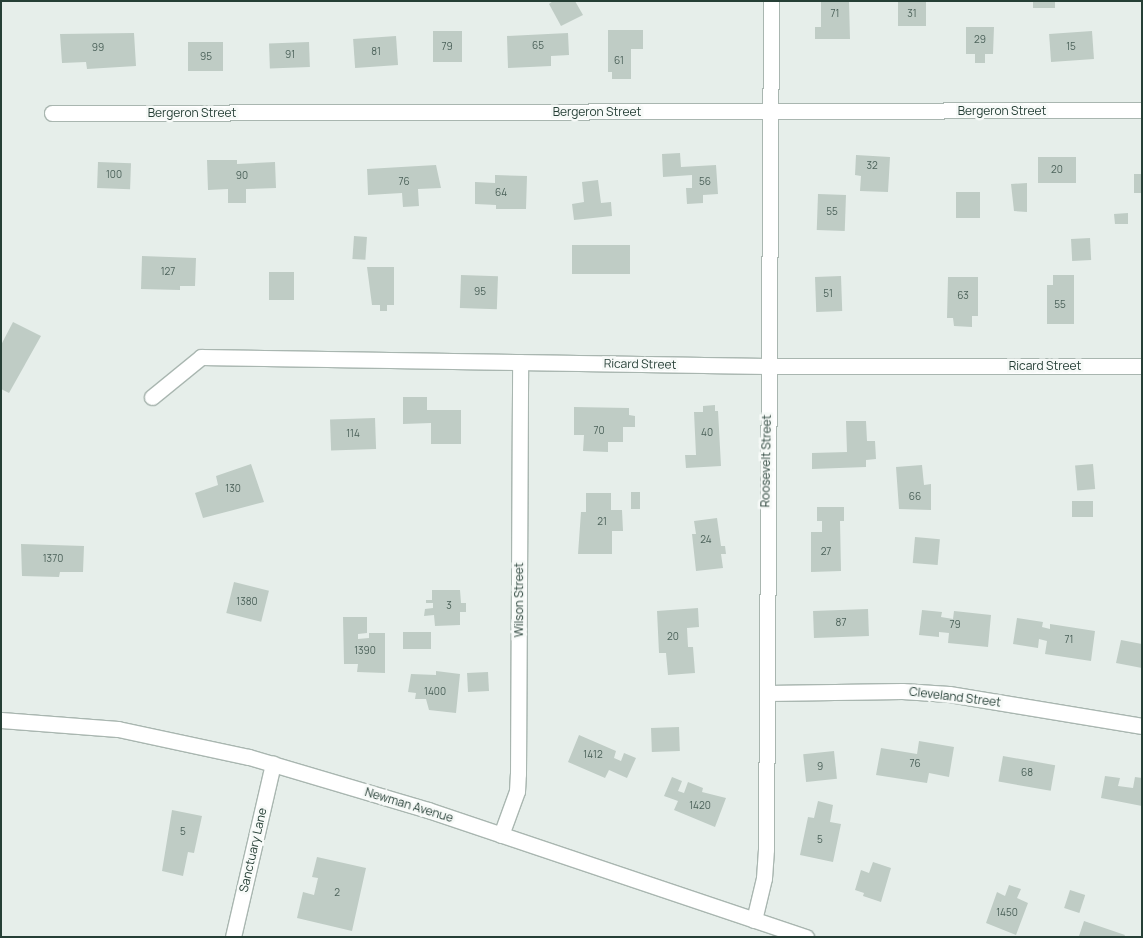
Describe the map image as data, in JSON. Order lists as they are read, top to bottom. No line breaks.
{"streets":{"street":["Bergeron Street","Ricard Street","Roosevelt Street","Wilson Street","Cleveland Street","Newman Avenue","Sanctuary Lane"]},"crossings":[["Bergeron Street","Roosevelt Street"],["Ricard Street","Roosevelt Street"],["Ricard Street","Wilson Street"],["Roosevelt Street","Cleveland Street"],["Roosevelt Street","Newman Avenue"],["Wilson Street","Newman Avenue"],["Newman Avenue","Sanctuary Lane"]],"house_numbers":["71","31","29","65","79","15","99","81","91","95","61","32","20","100","90","76","56","64","55","127","95","51","63","55","70","40","114","130","66","21","24","27","1370","1380","3","87","79","20","71","1390","1400","1412","76","9","68","1420","5","5","2","1450"]}
